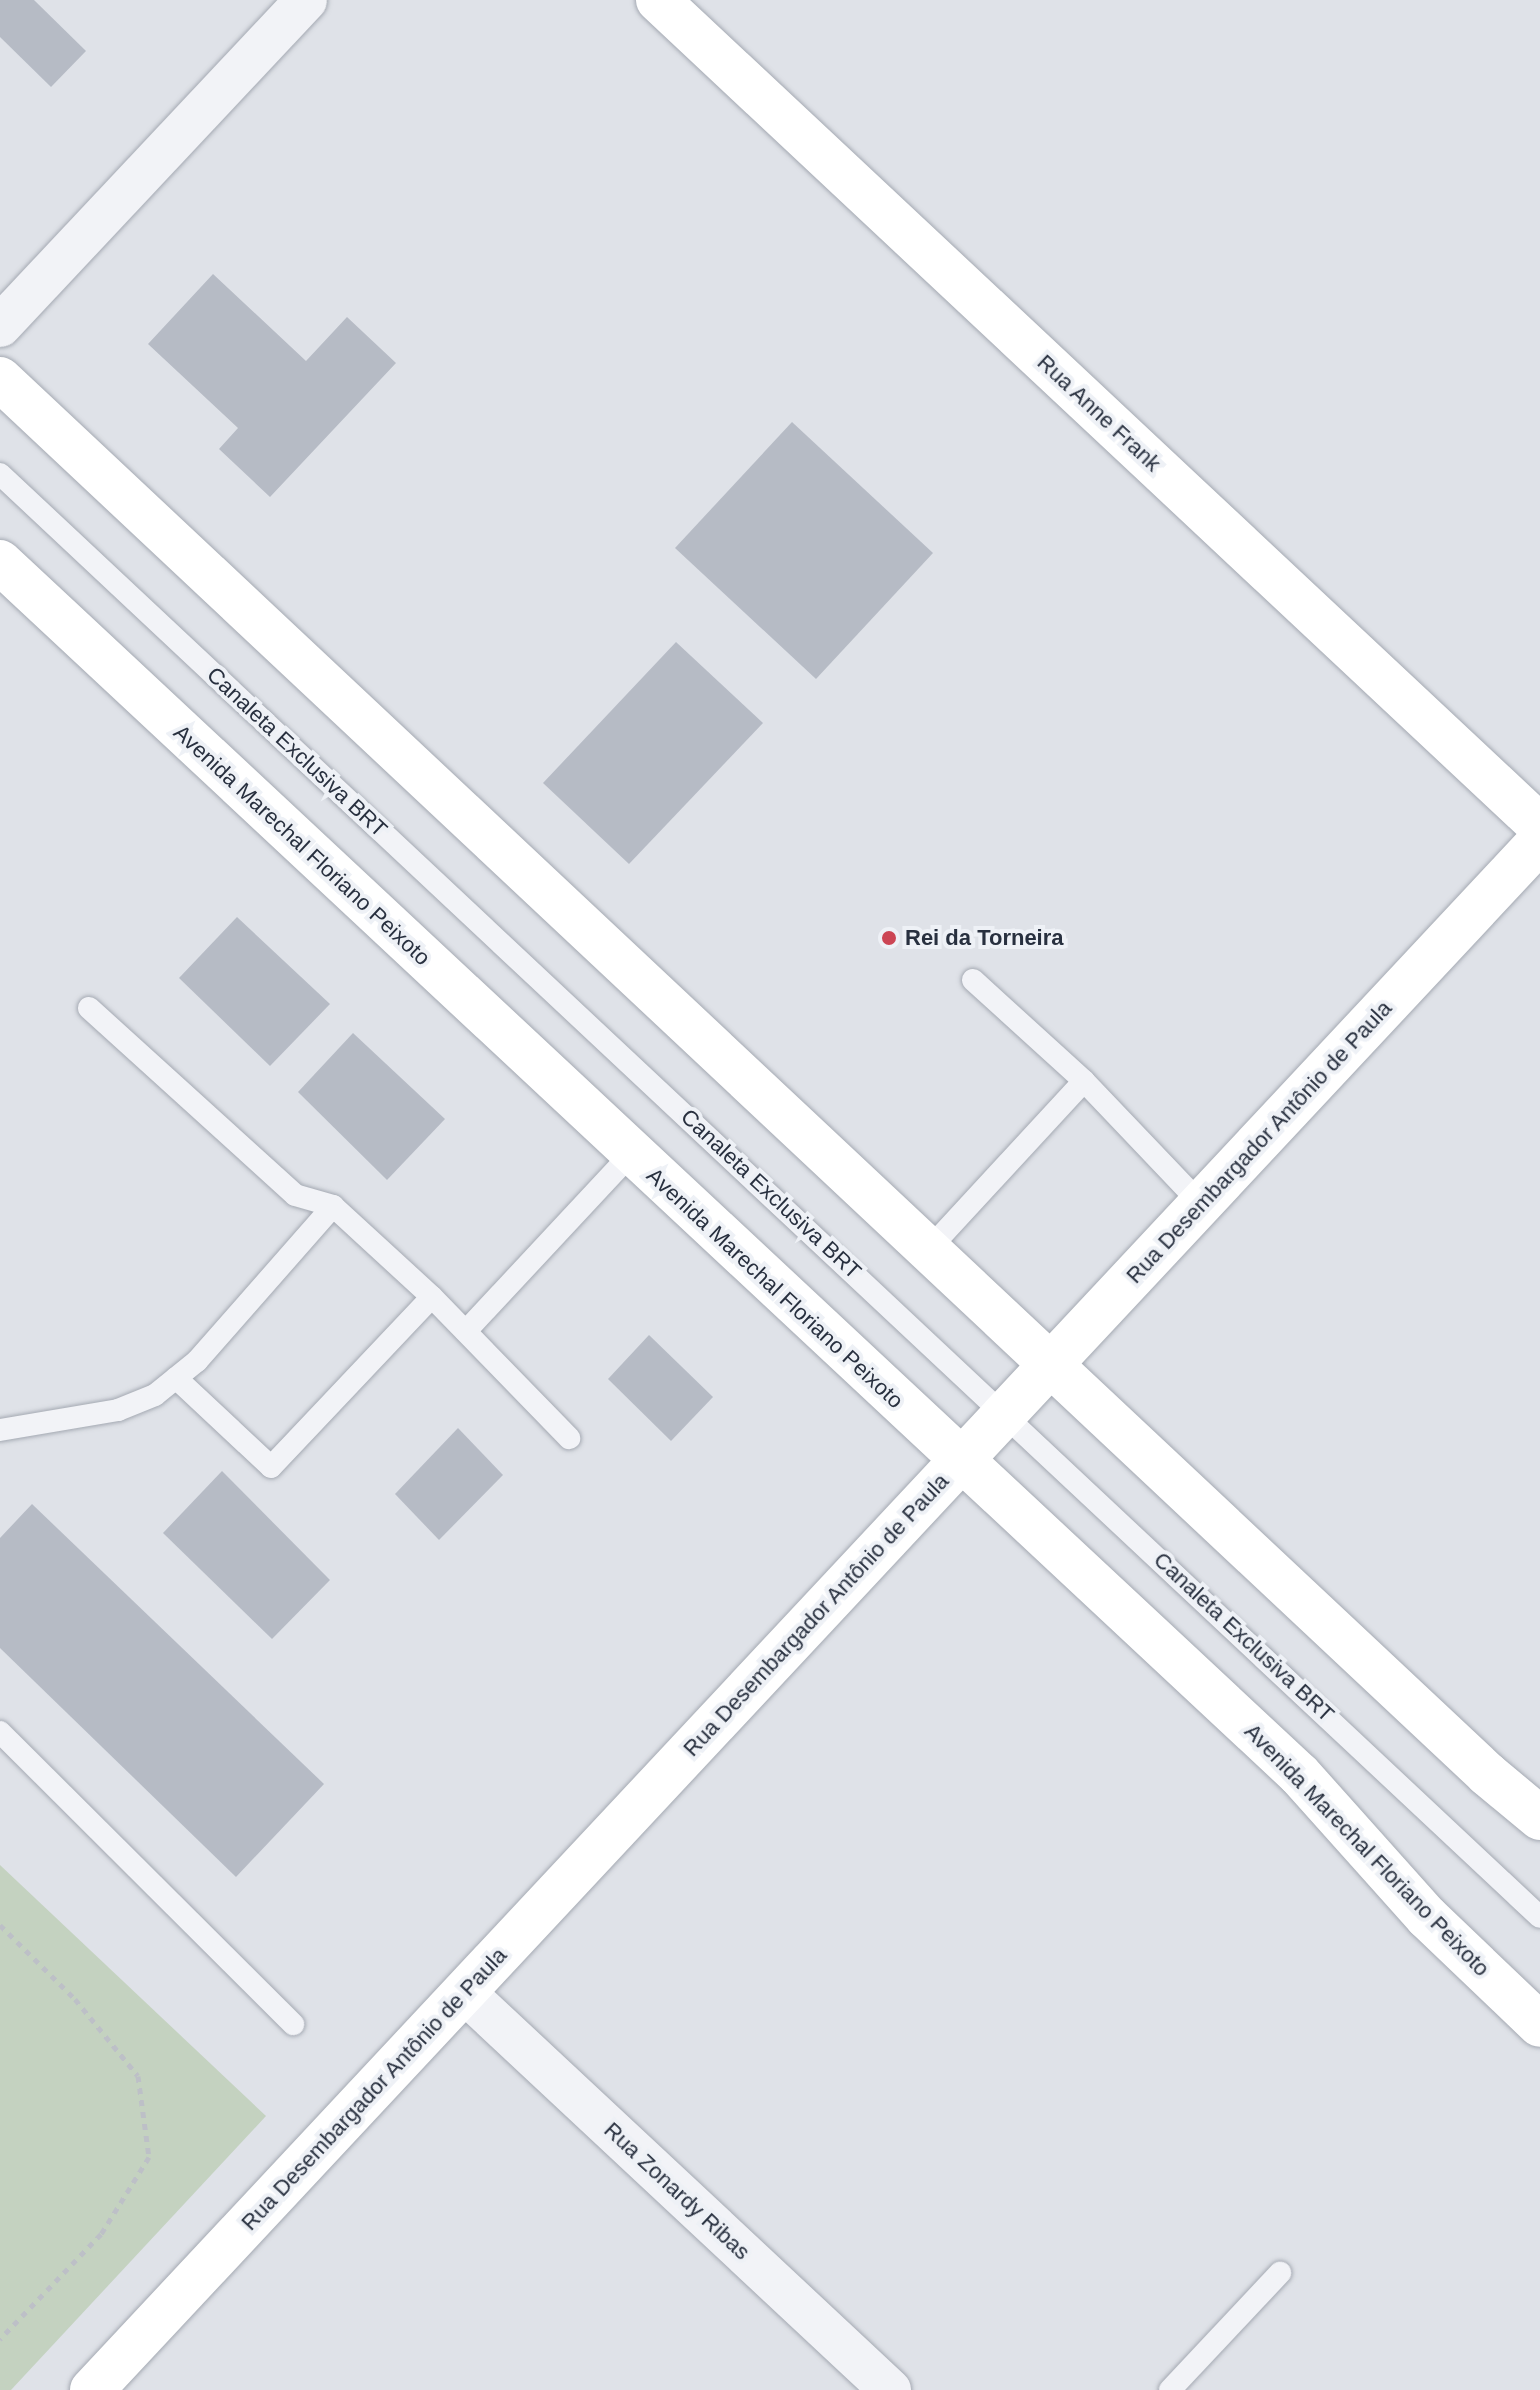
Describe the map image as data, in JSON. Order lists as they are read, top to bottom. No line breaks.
{"streets":{"main road":["Rua Anne Frank","Avenida Marechal Floriano Peixoto","Rua Desembargador Antônio de Paula"],"street":["Rua Zonardy Ribas"],"lane":["Canaleta Exclusiva BRT"]},"crossings":[["Canaleta Exclusiva BRT","Rua Desembargador Antônio de Paula"],["Avenida Marechal Floriano Peixoto","Rua Desembargador Antônio de Paula"],["Rua Desembargador Antônio de Paula","Rua Zonardy Ribas"]],"places":["Rei da Torneira"]}
